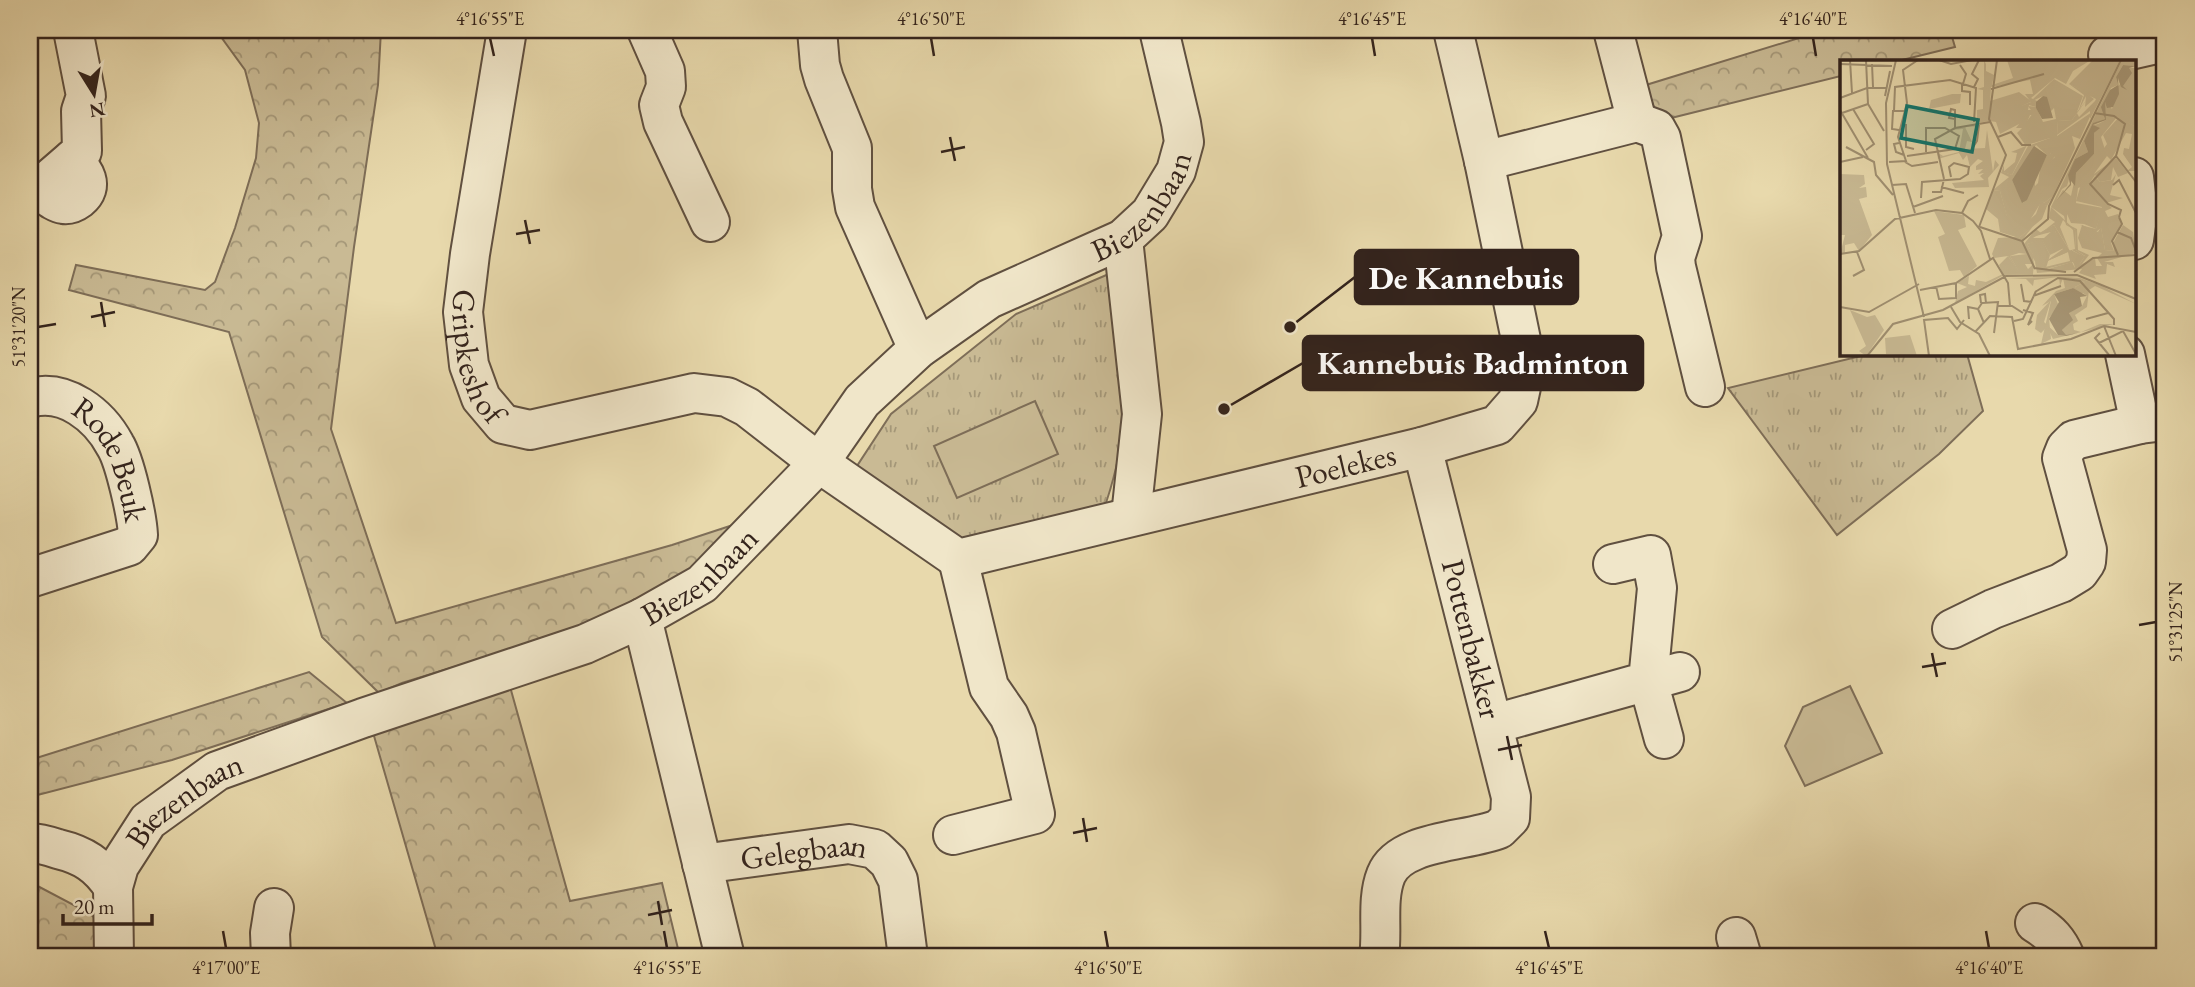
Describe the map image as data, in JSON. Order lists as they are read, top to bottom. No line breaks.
{"streets":{"street":["Biezenbaan","Gripkeshof","Poelekes","Rode Beuk","Pottenbakker","Gelegbaan"]},"crossings":[["Biezenbaan","Gripkeshof"],["Biezenbaan","Gelegbaan"],["Poelekes","Pottenbakker"]],"places":["De Kannebuis","Kannebuis Badminton"],"scale_bar":"20 m","north":"bottom","coordinates":["4°16'55\"E","4°16'50\"E","4°16'45\"E","4°16'40\"E","51°31'20\"N","51°31'25\"N","4°17'00\"E"]}
